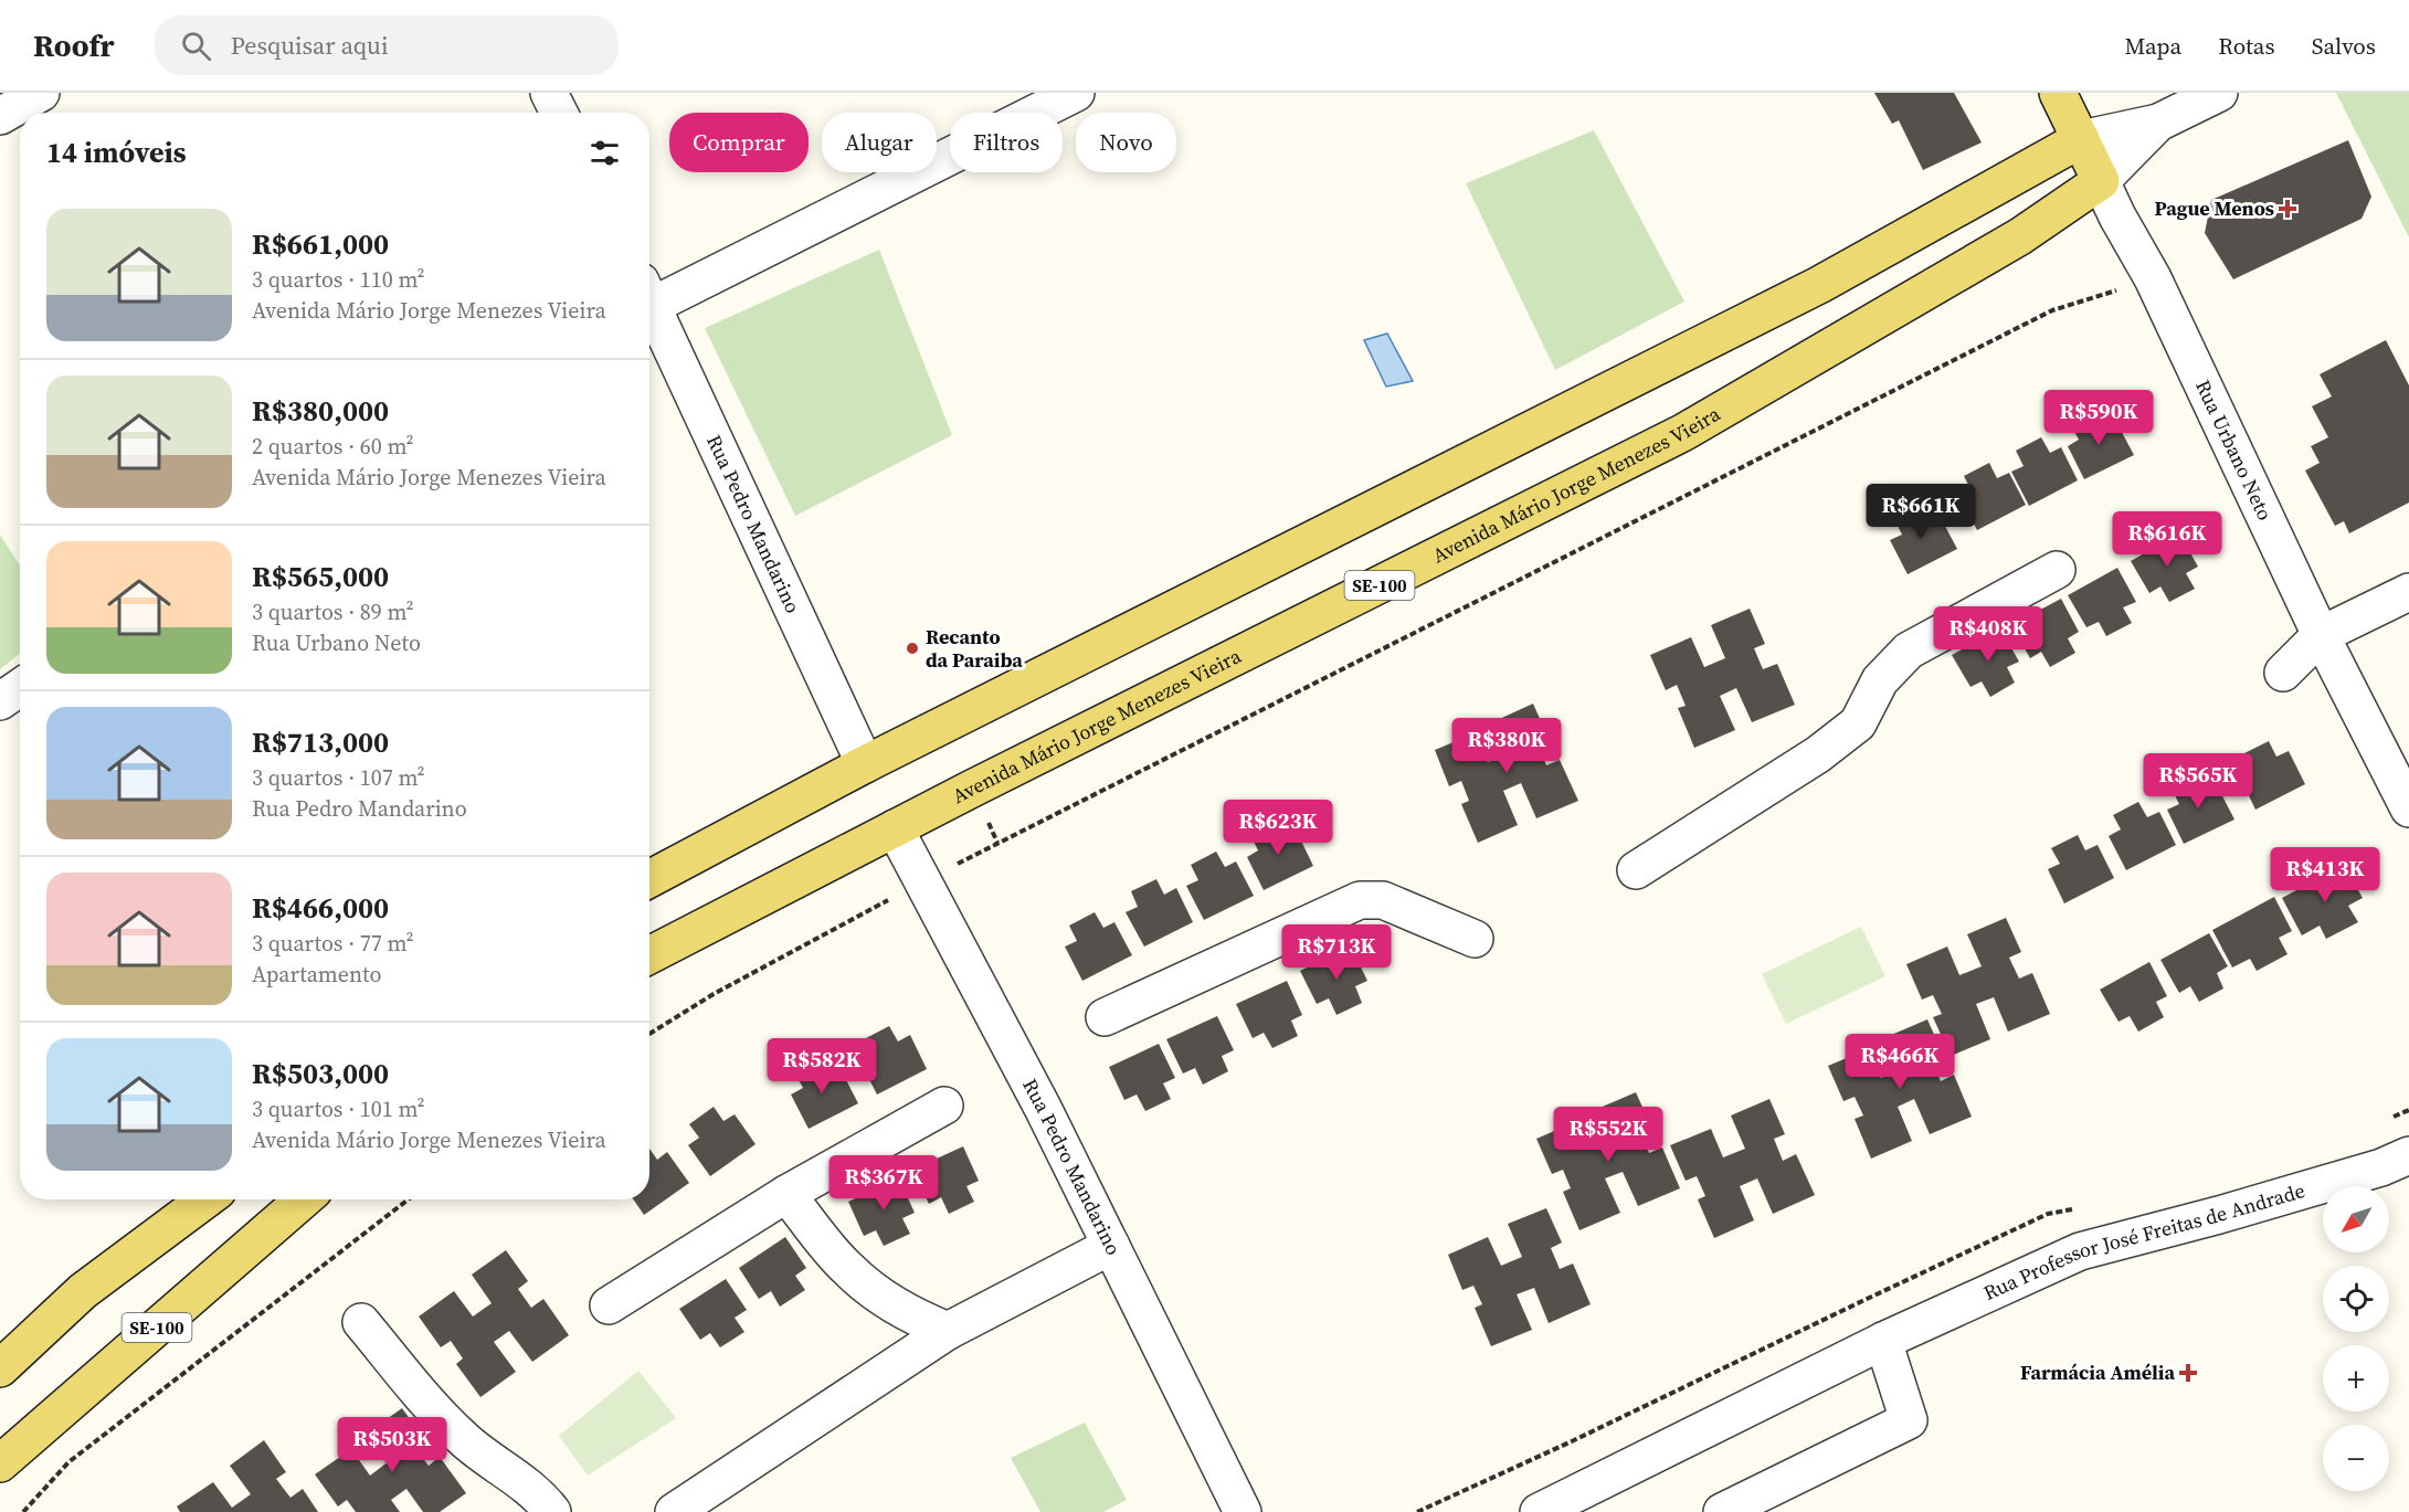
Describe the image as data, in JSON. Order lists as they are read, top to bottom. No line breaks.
{"streets":{"main road":["Rua Urbano Neto","Avenida Mário Jorge Menezes Vieira","SE-100"],"street":["Rua Pedro Mandarino","Rua Professor José Freitas de Andrade"]},"crossings":[["Rua Urbano Neto","Avenida Mário Jorge Menezes Vieira"],["Avenida Mário Jorge Menezes Vieira","Rua Pedro Mandarino"]],"places":{"health":["Pague Menos","Farmácia Amélia"],"other":["Recanto da Paraiba"]},"north":"bottom left","page":{"header":"Roofr","search":"Pesquisar aqui","nav":["Mapa","Rotas","Salvos"],"chip":["Comprar","Alugar","Filtros","Novo"],"heading":"14 imóveis","list":[{"name":"R$661,000","note":"3 quartos · 110 m² · Avenida Mário Jorge Menezes Vieira"},{"name":"R$380,000","note":"2 quartos · 60 m² · Avenida Mário Jorge Menezes Vieira"},{"name":"R$565,000","note":"3 quartos · 89 m² · Rua Urbano Neto"},{"name":"R$713,000","note":"3 quartos · 107 m² · Rua Pedro Mandarino"},{"name":"R$466,000","note":"3 quartos · 77 m² · Apartamento"},{"name":"R$503,000","note":"3 quartos · 101 m² · Avenida Mário Jorge Menezes Vieira"}],"price":["R$590K","R$661K","R$616K","R$408K","R$380K","R$565K","R$623K","R$413K","R$713K","R$466K","R$582K","R$552K","R$367K","R$503K"],"map_buttons":["+","−"]}}
